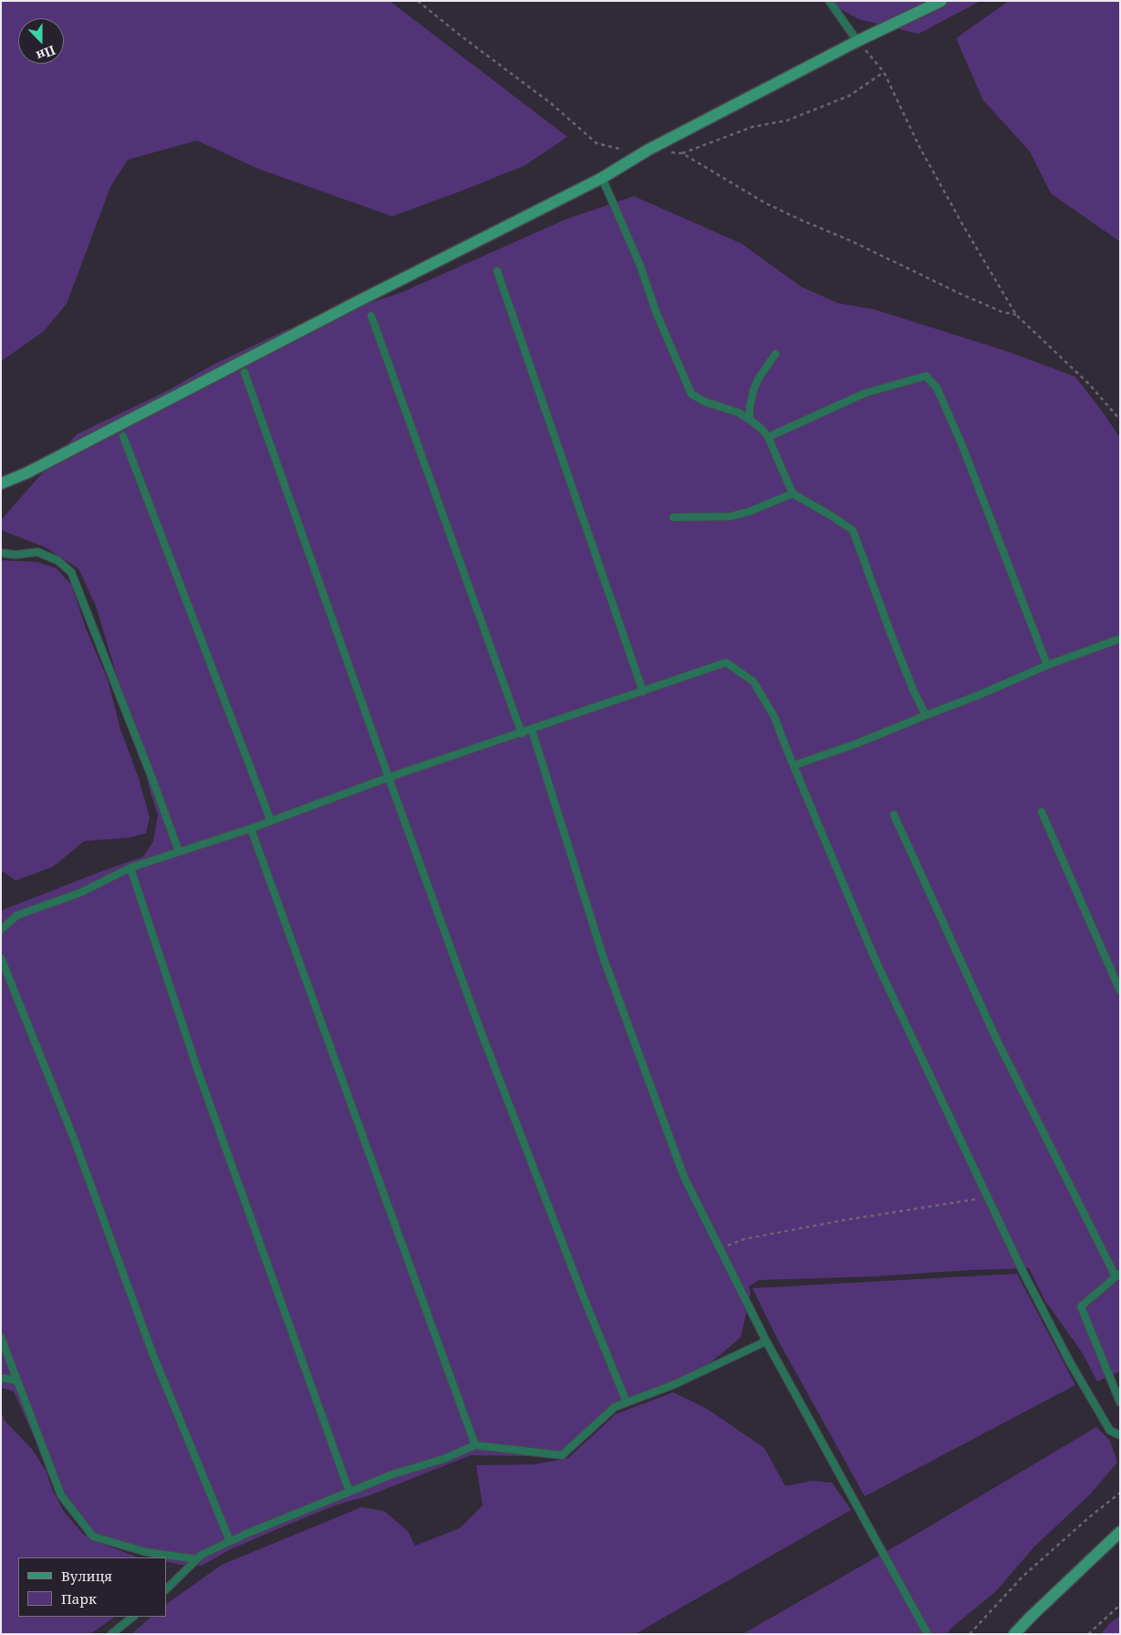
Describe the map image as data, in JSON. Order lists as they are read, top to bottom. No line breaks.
{"legend":["Вулиця","Парк"],"north":"bottom"}
